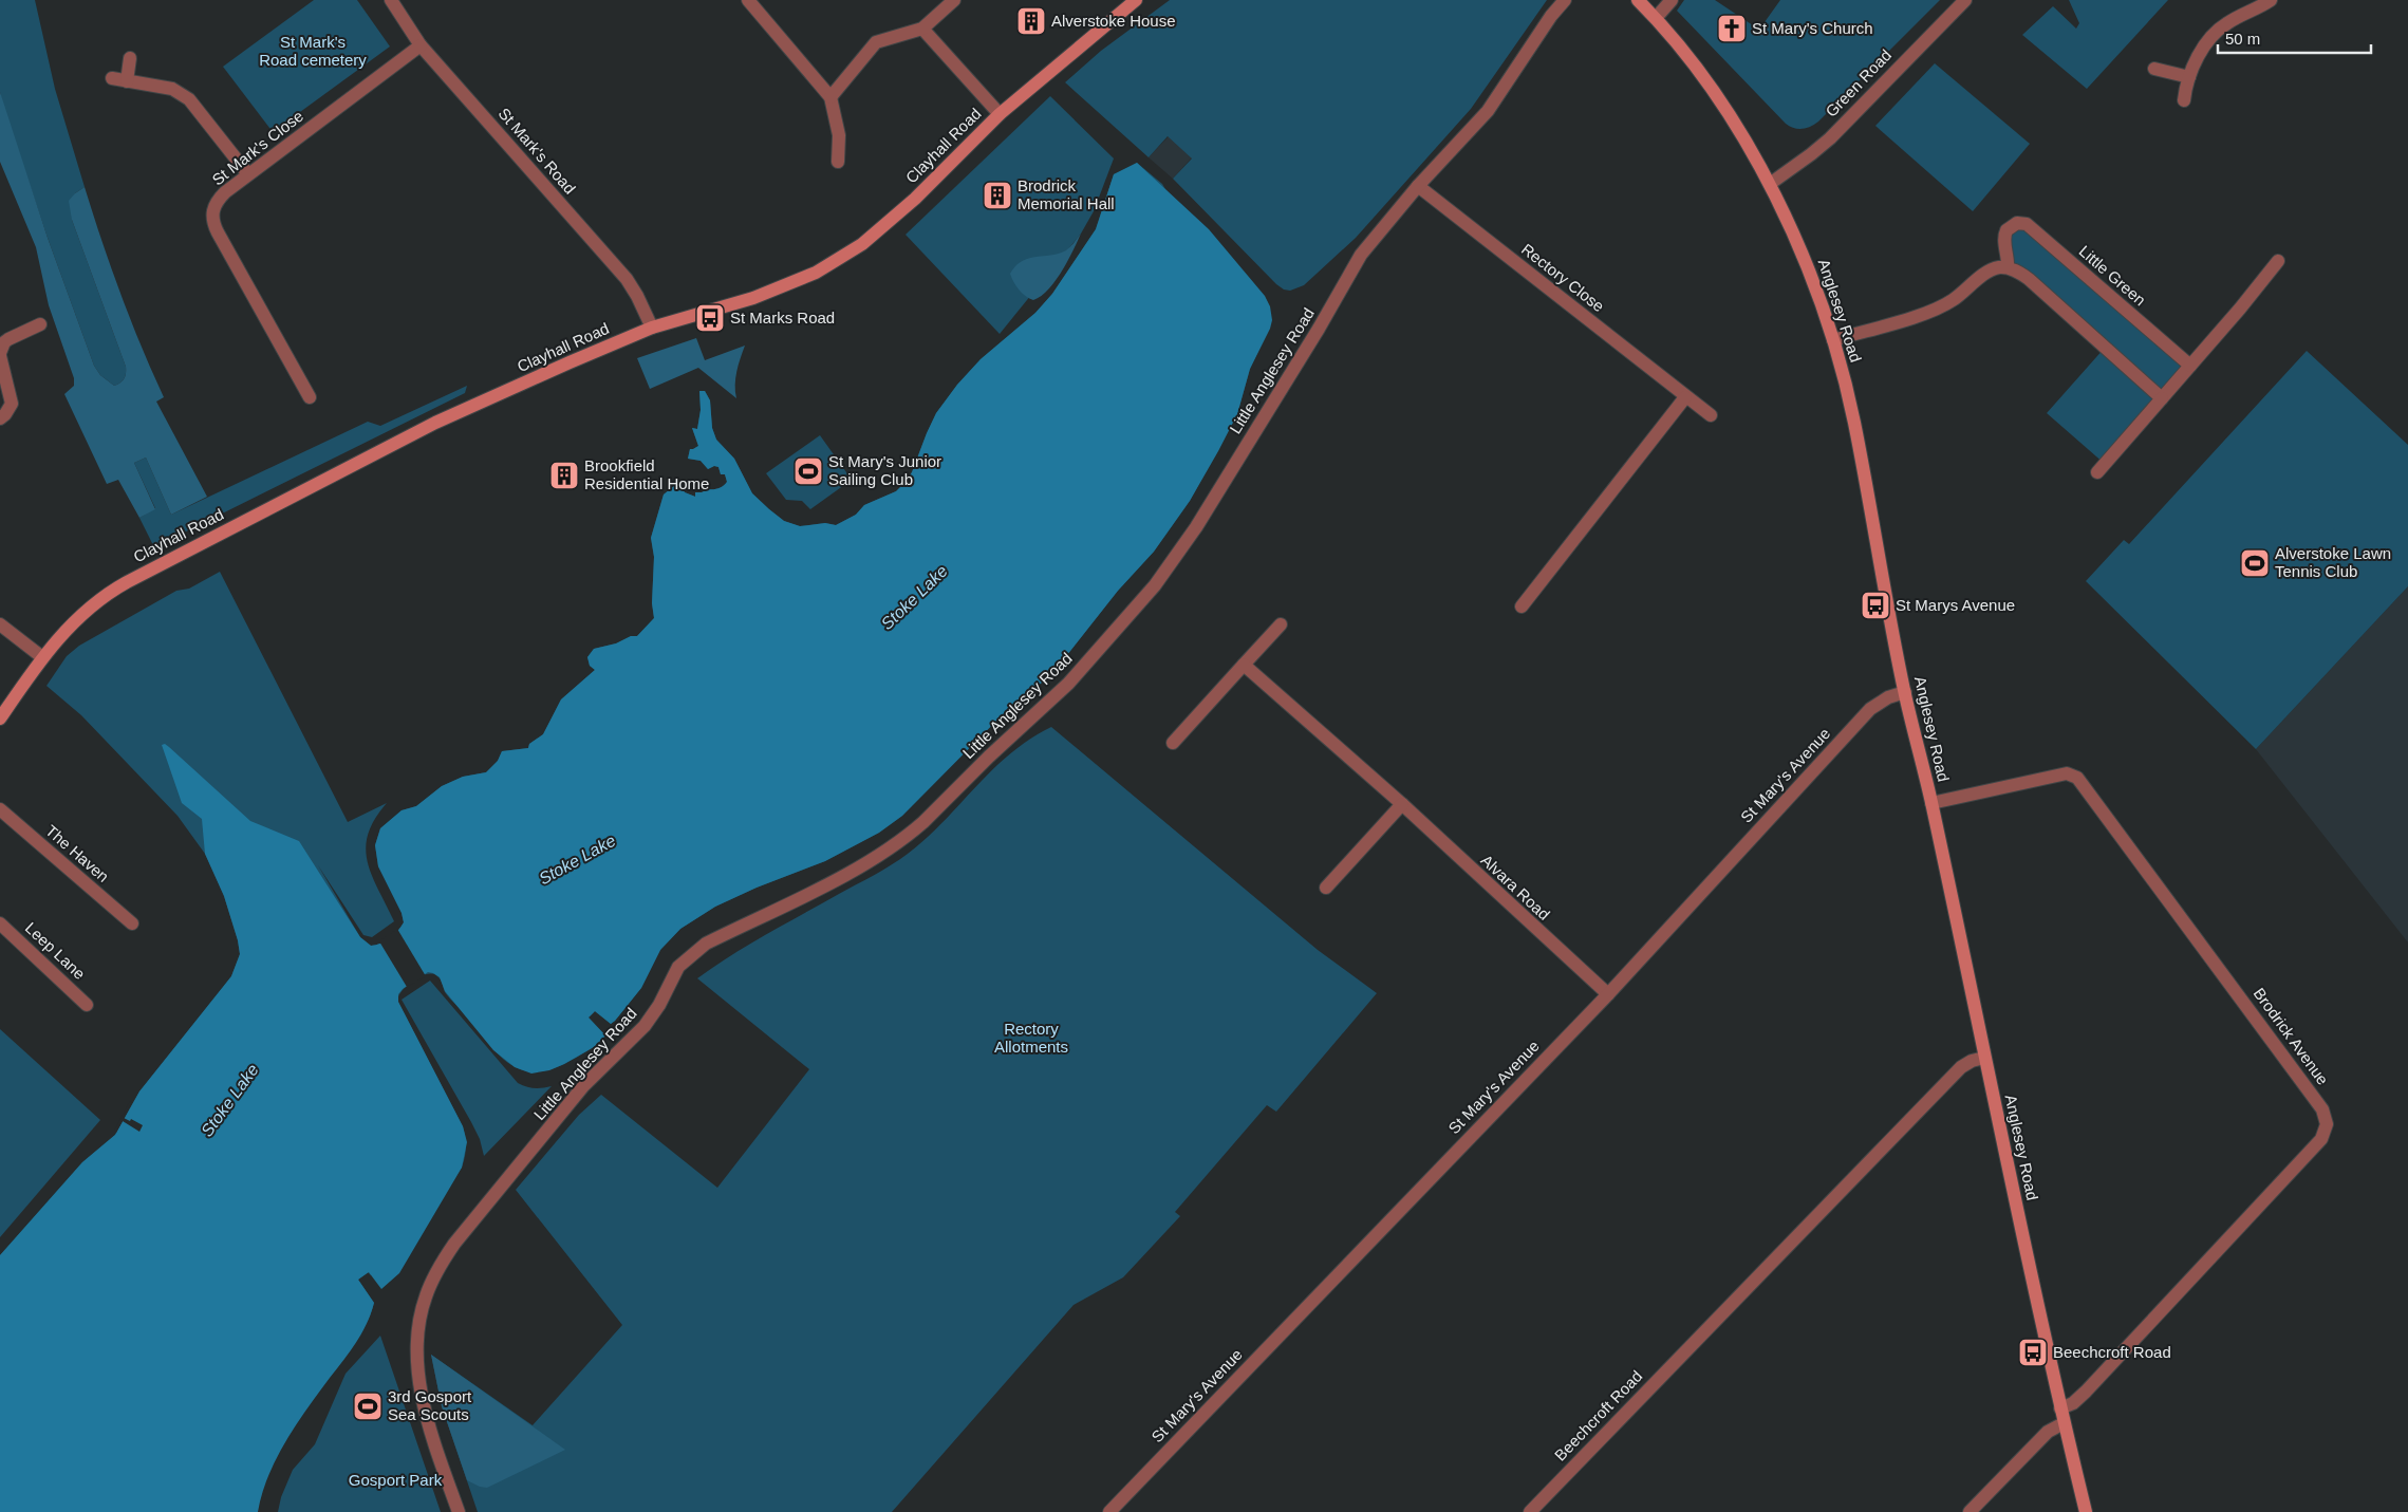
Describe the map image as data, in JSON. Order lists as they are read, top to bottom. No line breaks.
{"streets":{"street":["Green Road","Clayhall Road","St Mark's Close","St Mark's Road","Little Green","Rectory Close","Anglesey Road","Little Anglesey Road","St Mary's Avenue","The Haven","Alvara Road","Leep Lane","Brodrick Avenue","Beechcroft Road"]},"crossings":[["Green Road","Anglesey Road"],["Clayhall Road","St Mark's Road"],["St Mark's Close","St Mark's Road"],["Rectory Close","Little Anglesey Road"],["Anglesey Road","St Mary's Avenue"],["Anglesey Road","Brodrick Avenue"],["Anglesey Road","Beechcroft Road"],["St Mary's Avenue","Alvara Road"]],"water":["Stoke Lake"],"parks":["St Mark's Road cemetery","Rectory Allotments","Gosport Park"],"places":{"building":["Alverstoke House","Brodrick Memorial Hall","Brookfield Residential Home"],"church":["St Mary's Church"],"bus stop":["St Marks Road","St Marys Avenue","Beechcroft Road"],"sports":["St Mary's Junior Sailing Club","Alverstoke Lawn Tennis Club","3rd Gosport Sea Scouts"]},"scale_bar":"50 m"}
